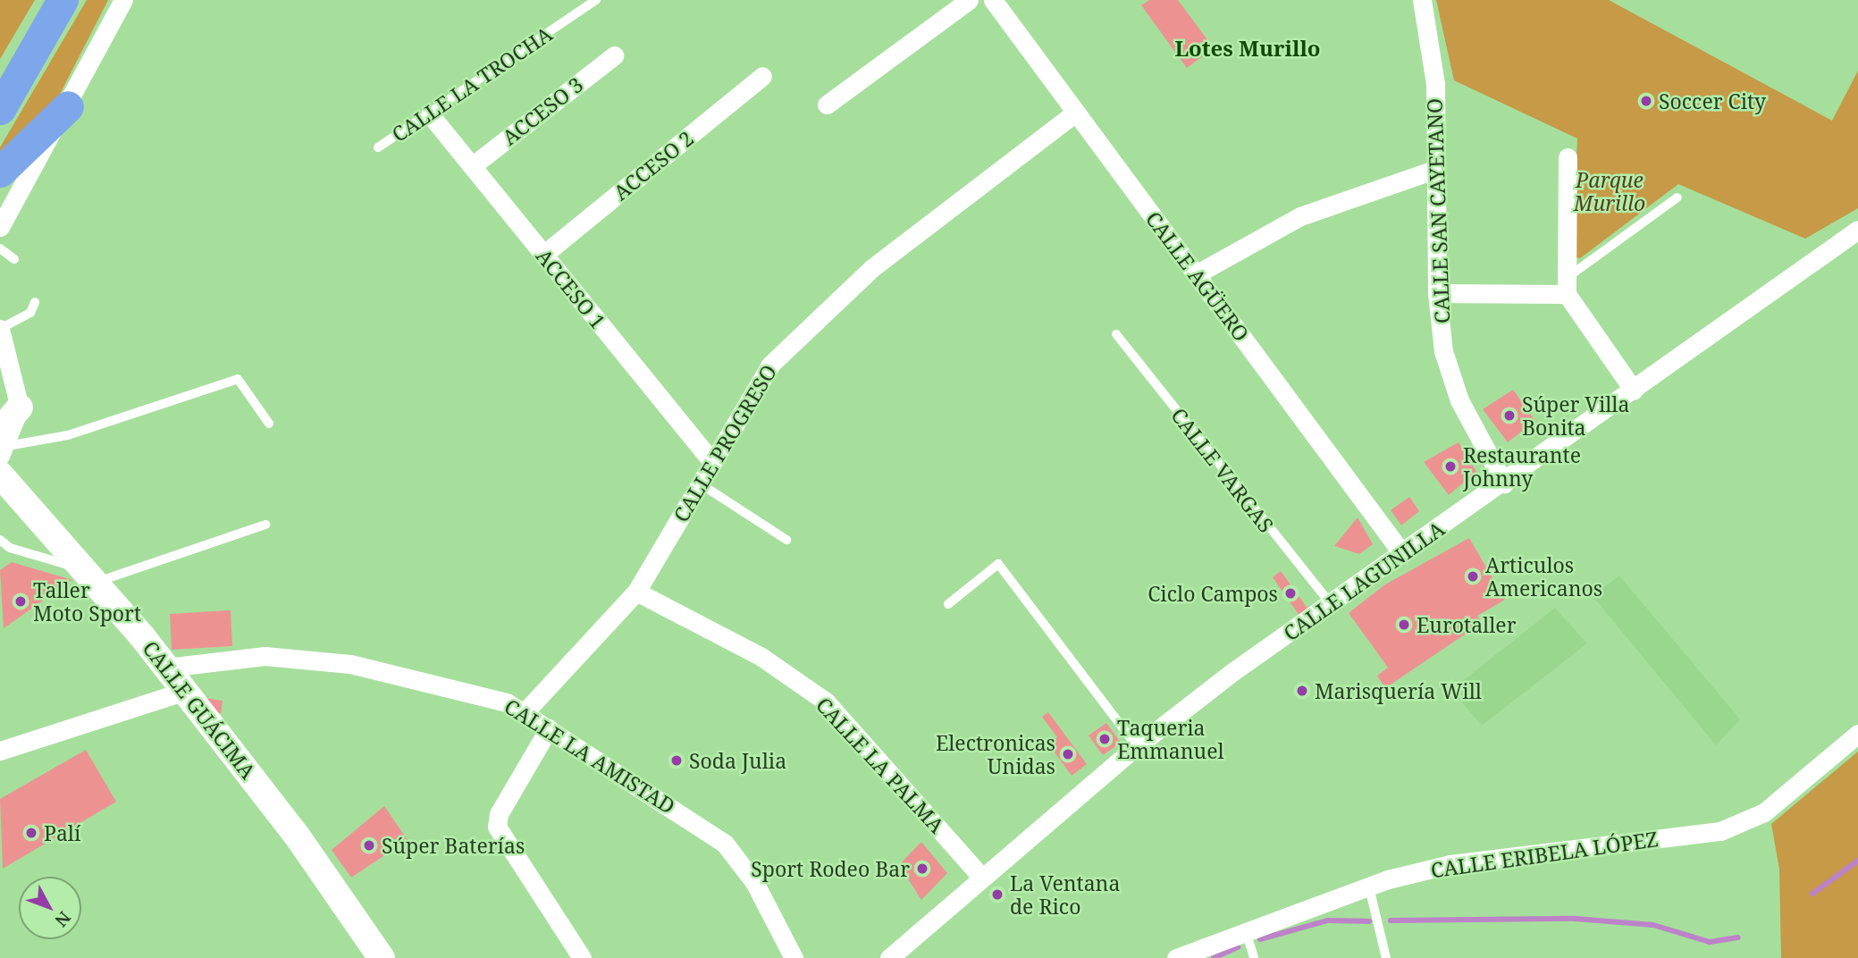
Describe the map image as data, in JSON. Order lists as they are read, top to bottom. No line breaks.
{"streets":{"main road":["CALLE GUÁCIMA"],"street":["ACCESO 3","ACCESO 2","CALLE SAN CAYETANO","CALLE AGÜERO","ACCESO 1","CALLE PROGRESO","CALLE LAGUNILLA","CALLE LA AMISTAD","CALLE LA PALMA","CALLE ERIBELA LÓPEZ"],"lane":["CALLE LA TROCHA","CALLE VARGAS"]},"crossings":[["CALLE LA TROCHA","ACCESO 1"],["ACCESO 3","ACCESO 1"],["ACCESO 2","ACCESO 1"],["CALLE SAN CAYETANO","CALLE LAGUNILLA"],["CALLE AGÜERO","CALLE PROGRESO"],["CALLE AGÜERO","CALLE LAGUNILLA"],["ACCESO 1","CALLE PROGRESO"],["CALLE PROGRESO","CALLE LA AMISTAD"],["CALLE PROGRESO","CALLE LA PALMA"],["CALLE VARGAS","CALLE LAGUNILLA"],["CALLE LAGUNILLA","CALLE LA PALMA"],["CALLE GUÁCIMA","CALLE LA AMISTAD"]],"districts":["Lotes Murillo"],"parks":["Parque Murillo"],"places":["Soccer City","Súper Villa Bonita","Restaurante Johnny","Articulos Americanos","Ciclo Campos","Taller Moto Sport","Eurotaller","Marisquería Will","Taqueria Emmanuel","Electronicas Unidas","Soda Julia","Palí","Súper Baterías","Sport Rodeo Bar","La Ventana de Rico"],"north":"bottom right"}
